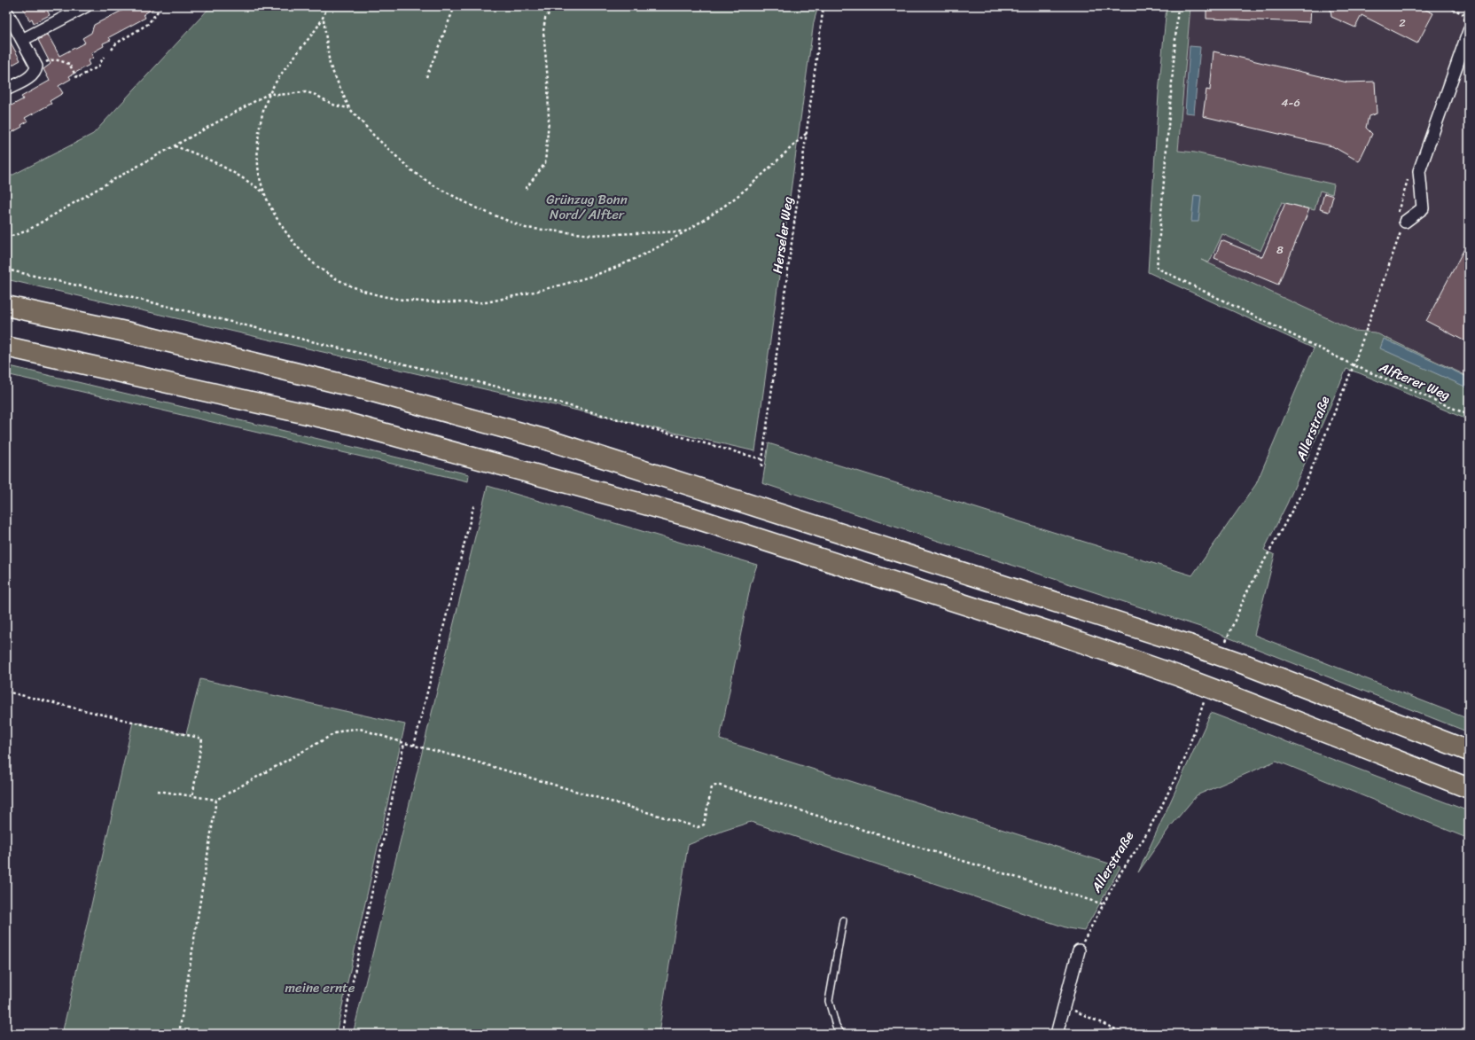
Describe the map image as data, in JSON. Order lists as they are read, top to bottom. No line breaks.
{"streets":{"path":["Herseler Weg","Alfterer Weg","Allerstraße"]},"crossings":[["Alfterer Weg","Allerstraße"]],"parks":["Grünzug Bonn Nord/ Alfter","meine ernte"],"house_numbers":["2","4-6","8"]}
